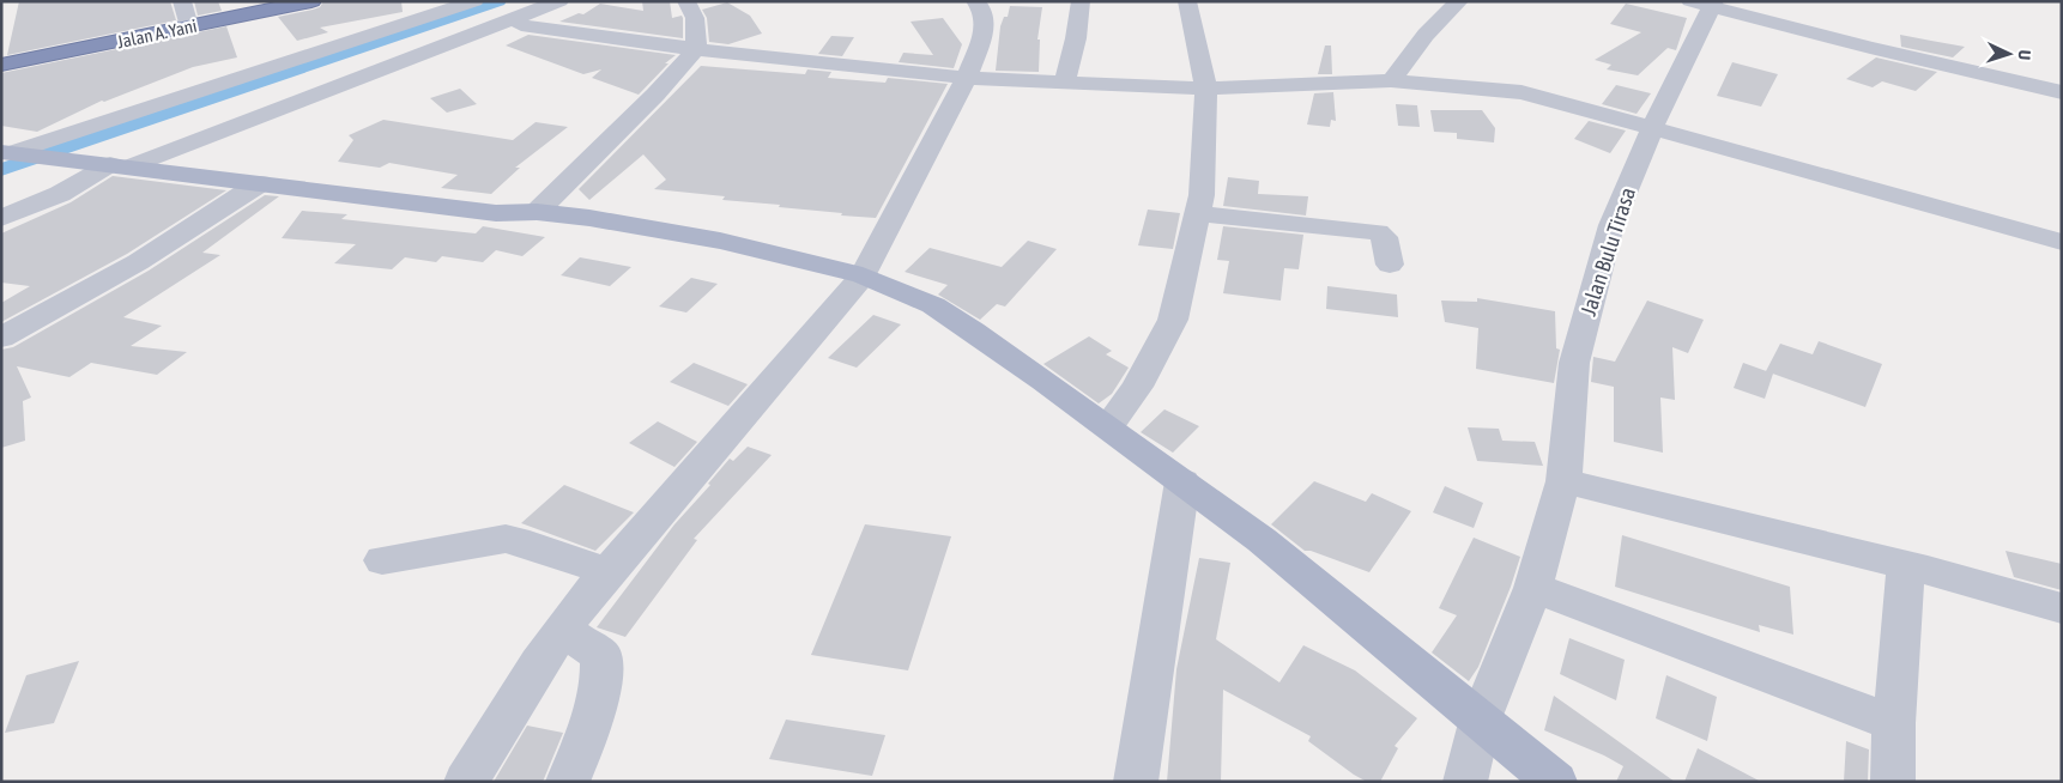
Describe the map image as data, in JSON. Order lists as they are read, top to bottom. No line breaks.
{"streets":{"highway":["Jalan A. Yani"],"street":["Jalan Bulu Tirasa"]},"north":"right"}
